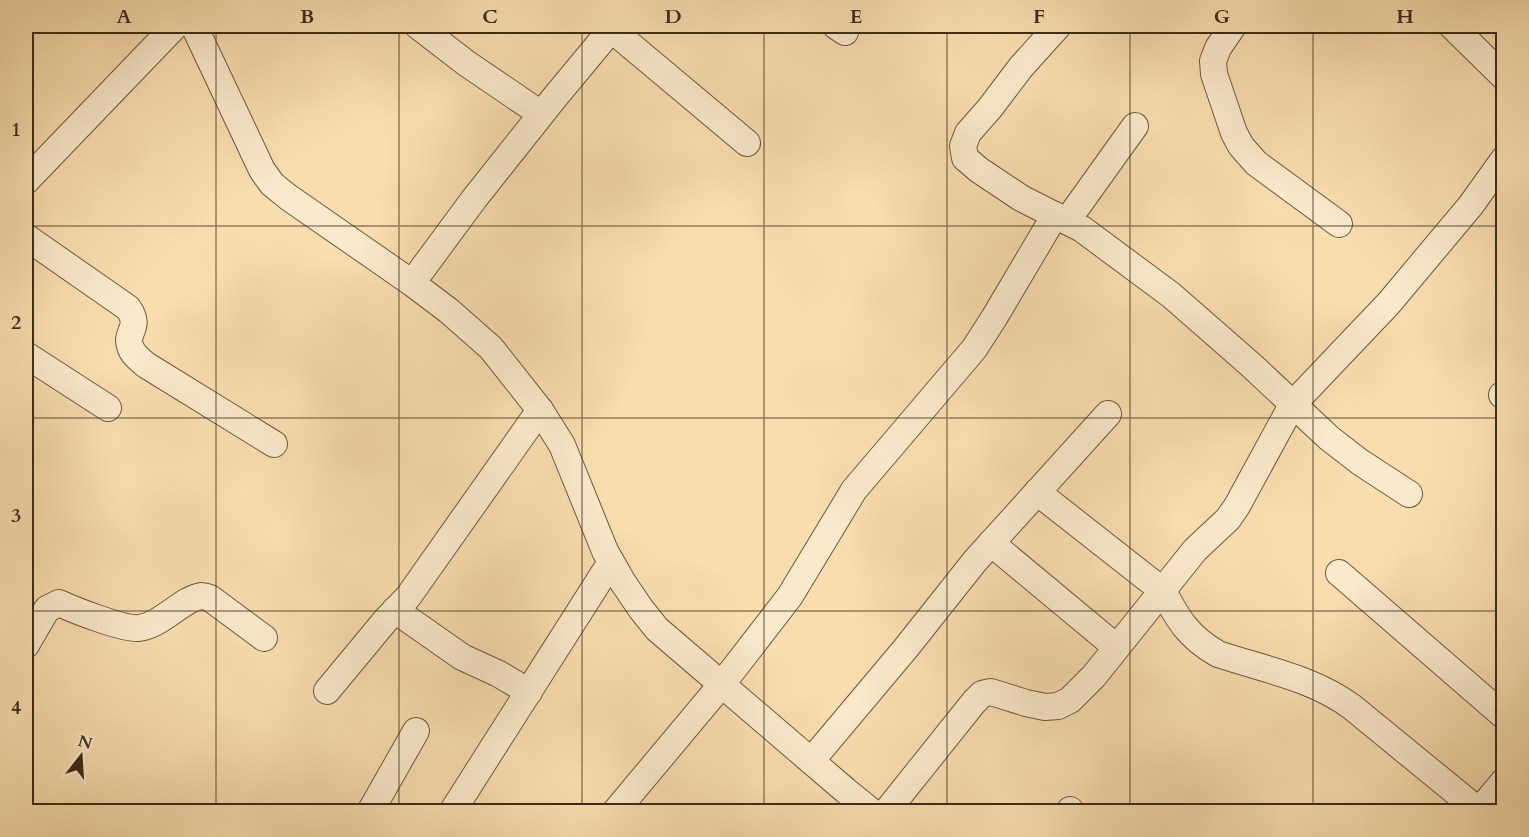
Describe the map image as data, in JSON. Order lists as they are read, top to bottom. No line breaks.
{"north":"top","grid":{"columns":["A","B","C","D","E","F","G","H"],"rows":["1","2","3","4"]}}
